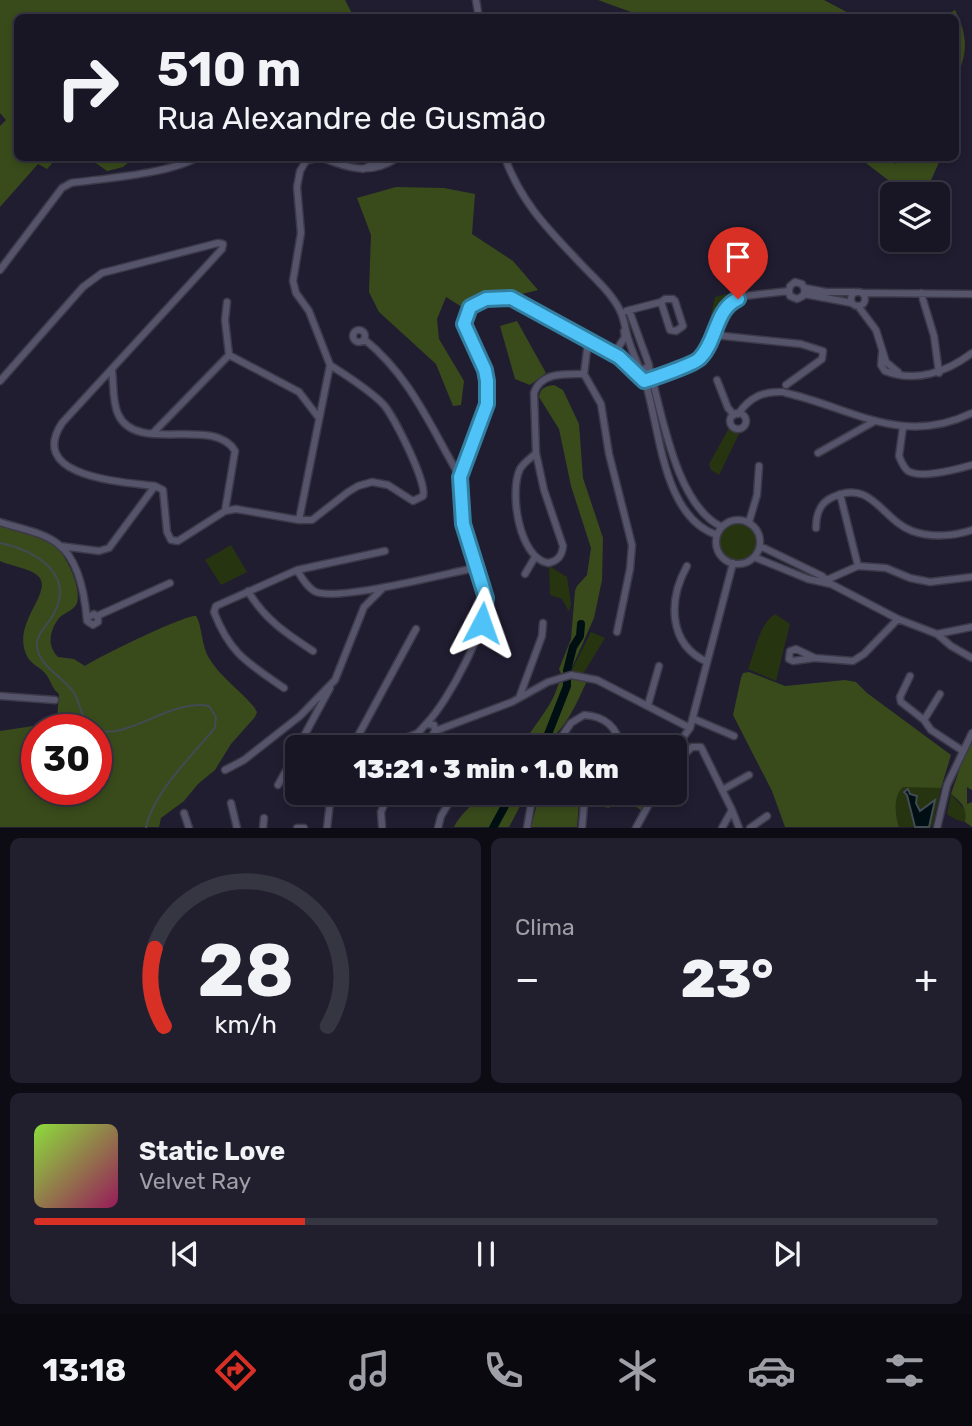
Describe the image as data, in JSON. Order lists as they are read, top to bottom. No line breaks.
{"page":{"turn":["510 m","Rua Alexandre de Gusmão"],"limit":"30","trip":"13:21 · 3 min · 1.0 km","tile":"Clima","heat":["−","23°","+"],"song":["Static Love","Velvet Ray"],"tabs":"13:18","gauge":["28","km/h"]}}
